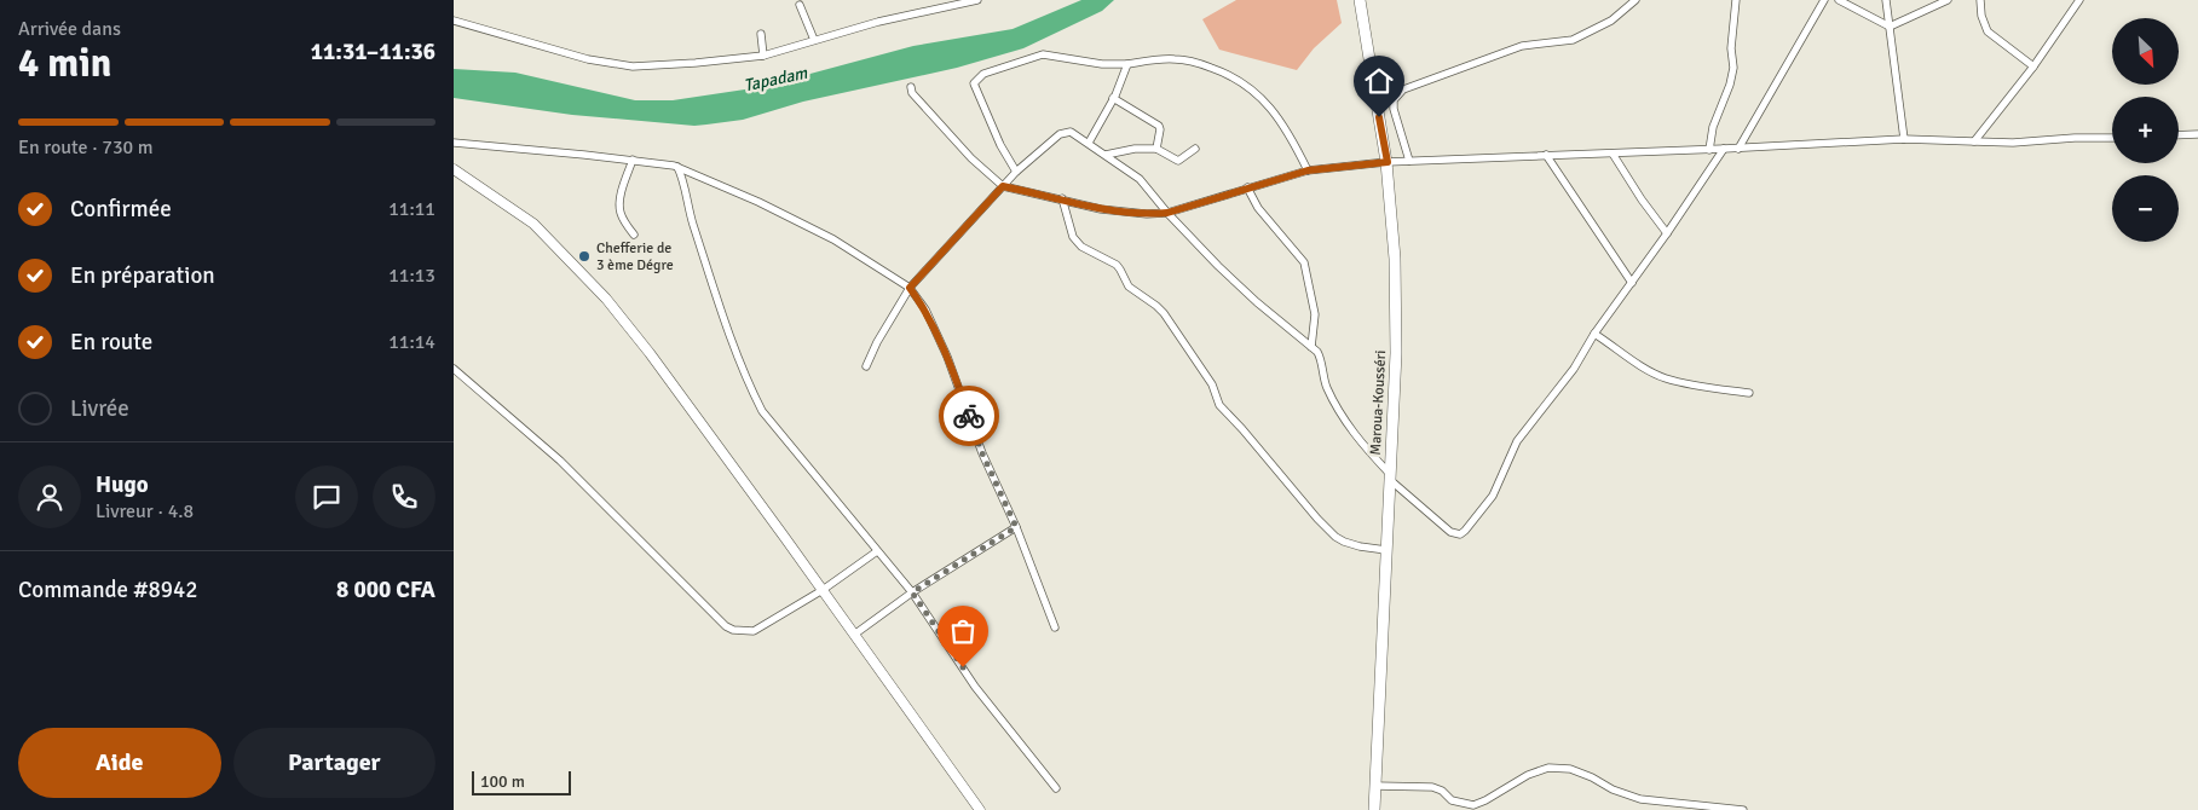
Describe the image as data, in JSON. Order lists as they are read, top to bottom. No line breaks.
{"streets":{"highway":["Maroua-Kousséri"]},"water":["Tapadam"],"places":["Chefferie de 3 ème Dégre"],"scale_bar":"100 m","north":"bottom right","page":{"heading":["4 min","Arrivée dans","11:31–11:36"],"panel":["Hugo","Livreur · 4.8","Commande #8942","8 000 CFA"],"map_buttons":["+","−"],"bar":"En route · 730 m","list":[["Confirmée","11:11"],["En préparation","11:13"],["En route","11:14"],"Livrée"],"buttons":["Aide","Partager"],"scale":"100 m"}}
